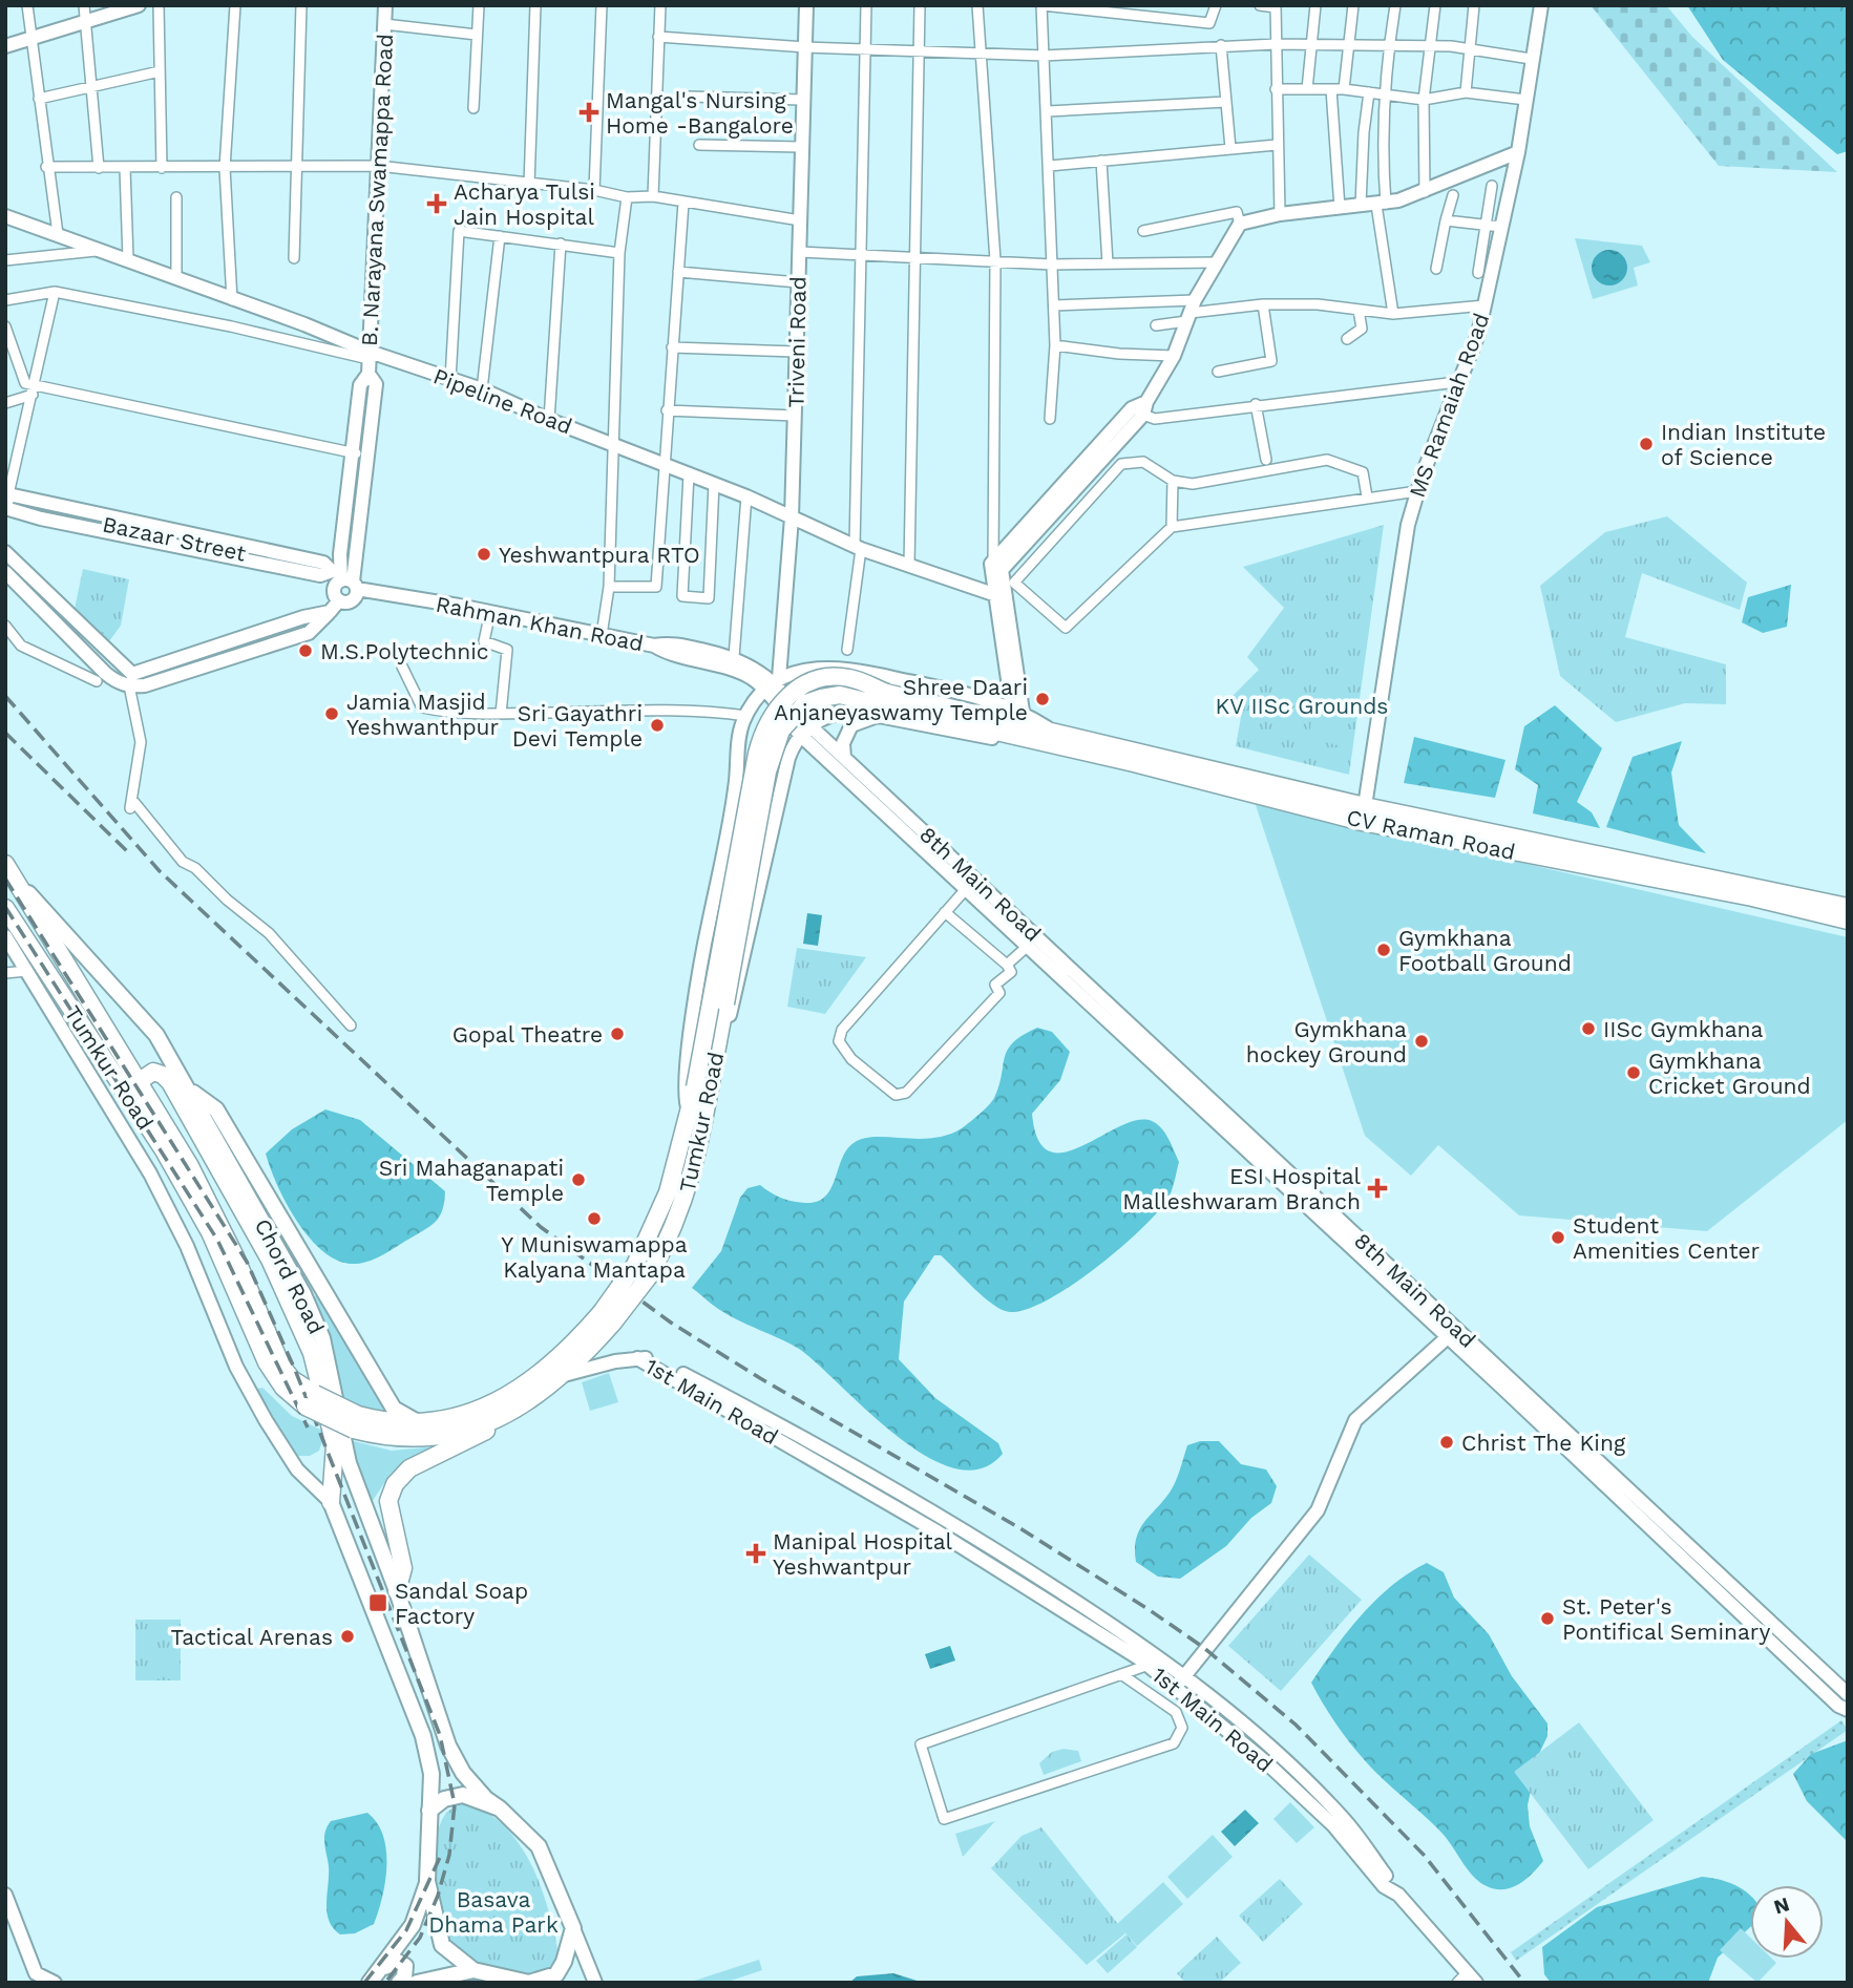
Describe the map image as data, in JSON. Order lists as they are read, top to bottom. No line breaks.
{"streets":{"highway":["CV Raman Road","Tumkur Road"],"main road":["B. Narayana Swamappa Road","Triveni Road","Pipeline Road","MS Ramaiah Road","Bazaar Street","Rahman Khan Road","8th Main Road","Chord Road","1st Main Road"]},"crossings":[["B. Narayana Swamappa Road","Pipeline Road"],["B. Narayana Swamappa Road","Bazaar Street"],["B. Narayana Swamappa Road","Rahman Khan Road"],["Triveni Road","Pipeline Road"],["Triveni Road","8th Main Road"],["MS Ramaiah Road","CV Raman Road"],["Bazaar Street","Rahman Khan Road"],["Rahman Khan Road","8th Main Road"],["CV Raman Road","Tumkur Road"],["8th Main Road","Tumkur Road"],["Tumkur Road","Chord Road"]],"parks":["KV IISc Grounds","Basava Dhama Park"],"places":{"health":["Mangal's Nursing Home -Bangalore","Acharya Tulsi Jain Hospital","ESI Hospital Malleshwaram Branch","Manipal Hospital Yeshwantpur"],"other":["Indian Institute of Science","Yeshwantpura RTO","M.S.Polytechnic","Shree Daari Anjaneyaswamy Temple","Jamia Masjid Yeshwanthpur","Sri Gayathri Devi Temple","Gymkhana Football Ground","IISc Gymkhana","Gopal Theatre","Gymkhana hockey Ground","Gymkhana Cricket Ground","Sri Mahaganapati Temple","Y Muniswamappa Kalyana Mantapa","Student Amenities Center","Christ The King","St. Peter's Pontifical Seminary","Tactical Arenas"],"transit":["Sandal Soap Factory"]},"north":"top"}
